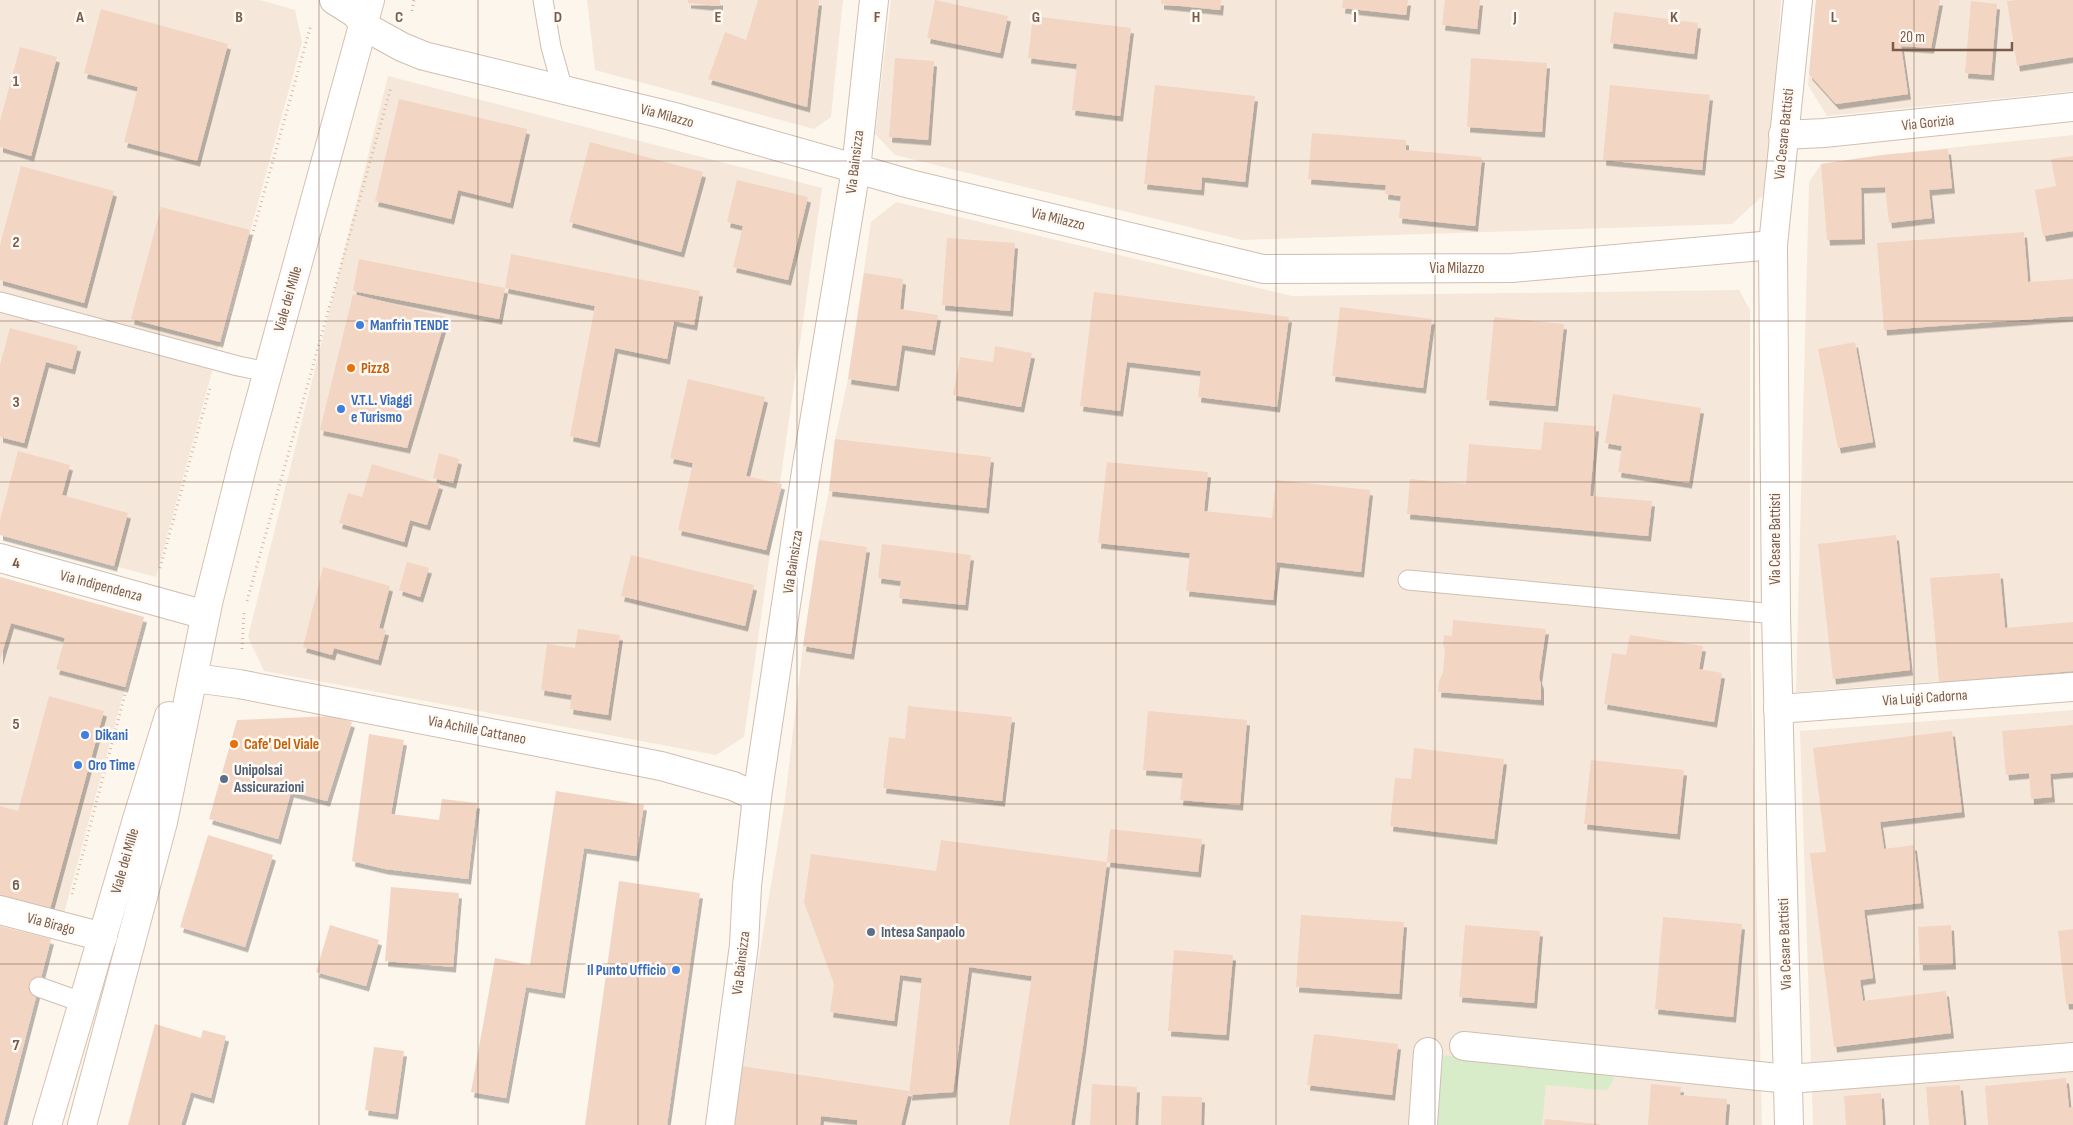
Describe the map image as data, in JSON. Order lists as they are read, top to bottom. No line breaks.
{"streets":{"street":["Via Milazzo","Via Gorizia","Via Cesare Battisti","Via Bainsizza","Viale dei Mille","Via Indipendenza","Via Luigi Cadorna","Via Achille Cattaneo","Via Birago"]},"crossings":[["Via Milazzo","Via Cesare Battisti"],["Via Milazzo","Via Bainsizza"],["Via Milazzo","Viale dei Mille"],["Via Gorizia","Via Cesare Battisti"],["Via Cesare Battisti","Via Luigi Cadorna"],["Via Bainsizza","Via Achille Cattaneo"],["Viale dei Mille","Via Indipendenza"],["Viale dei Mille","Via Achille Cattaneo"],["Viale dei Mille","Via Birago"]],"places":["Manfrin TENDE","Pizz8","V.T.L. Viaggi e Turismo","Dikani","Cafe' Del Viale","Oro Time","Unipolsai Assicurazioni","Intesa Sanpaolo","Il Punto Ufficio"],"scale_bar":"20 m","grid":{"columns":["A","B","C","D","E","F","G","H","I","J","K","L"],"rows":["1","2","3","4","5","6","7"]}}
